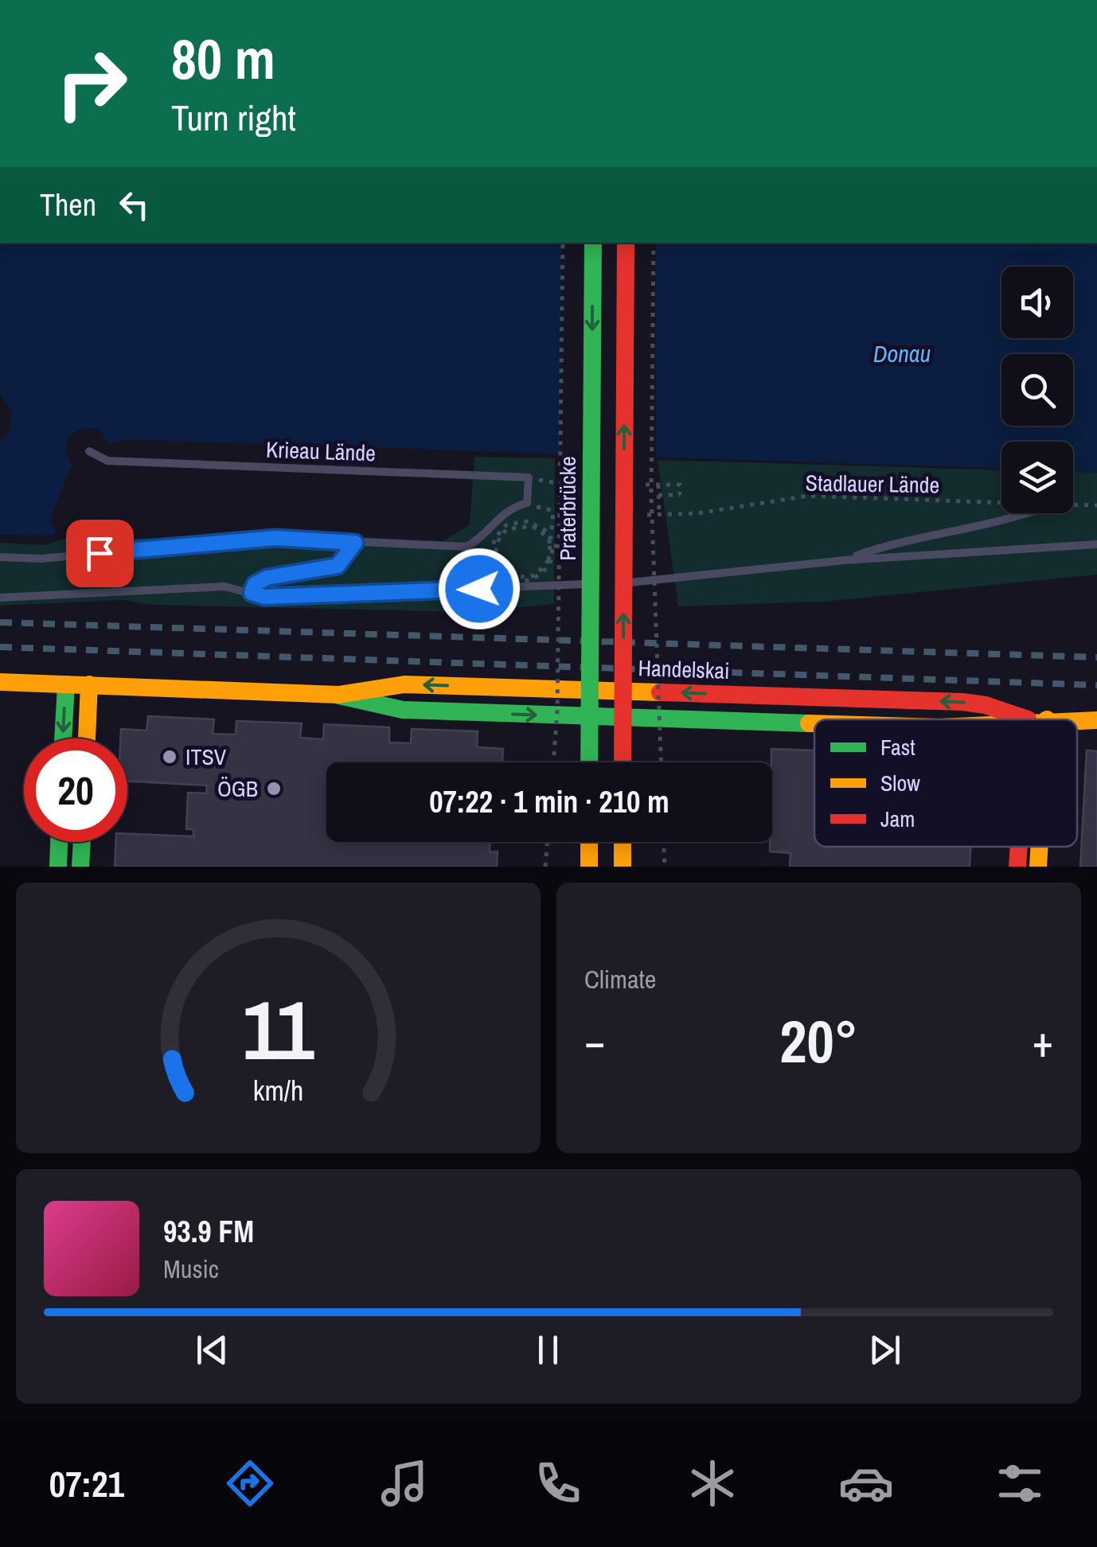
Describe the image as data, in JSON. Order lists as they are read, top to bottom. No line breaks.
{"streets":{"main road":["Praterbrücke","Handelskai"],"lane":["Krieau Lände"],"path":["Stadlauer Lände"]},"water":["Donau"],"places":["ITSV","ÖGB"],"legend":["Fast","Slow","Jam"],"page":{"turn":["80 m","Turn right"],"then":"Then","limit":"20","trip":"07:22 · 1 min · 210 m","tile":"Climate","heat":["−","20°","+"],"song":["93.9 FM","Music"],"tabs":"07:21","gauge":["11","km/h"]}}
